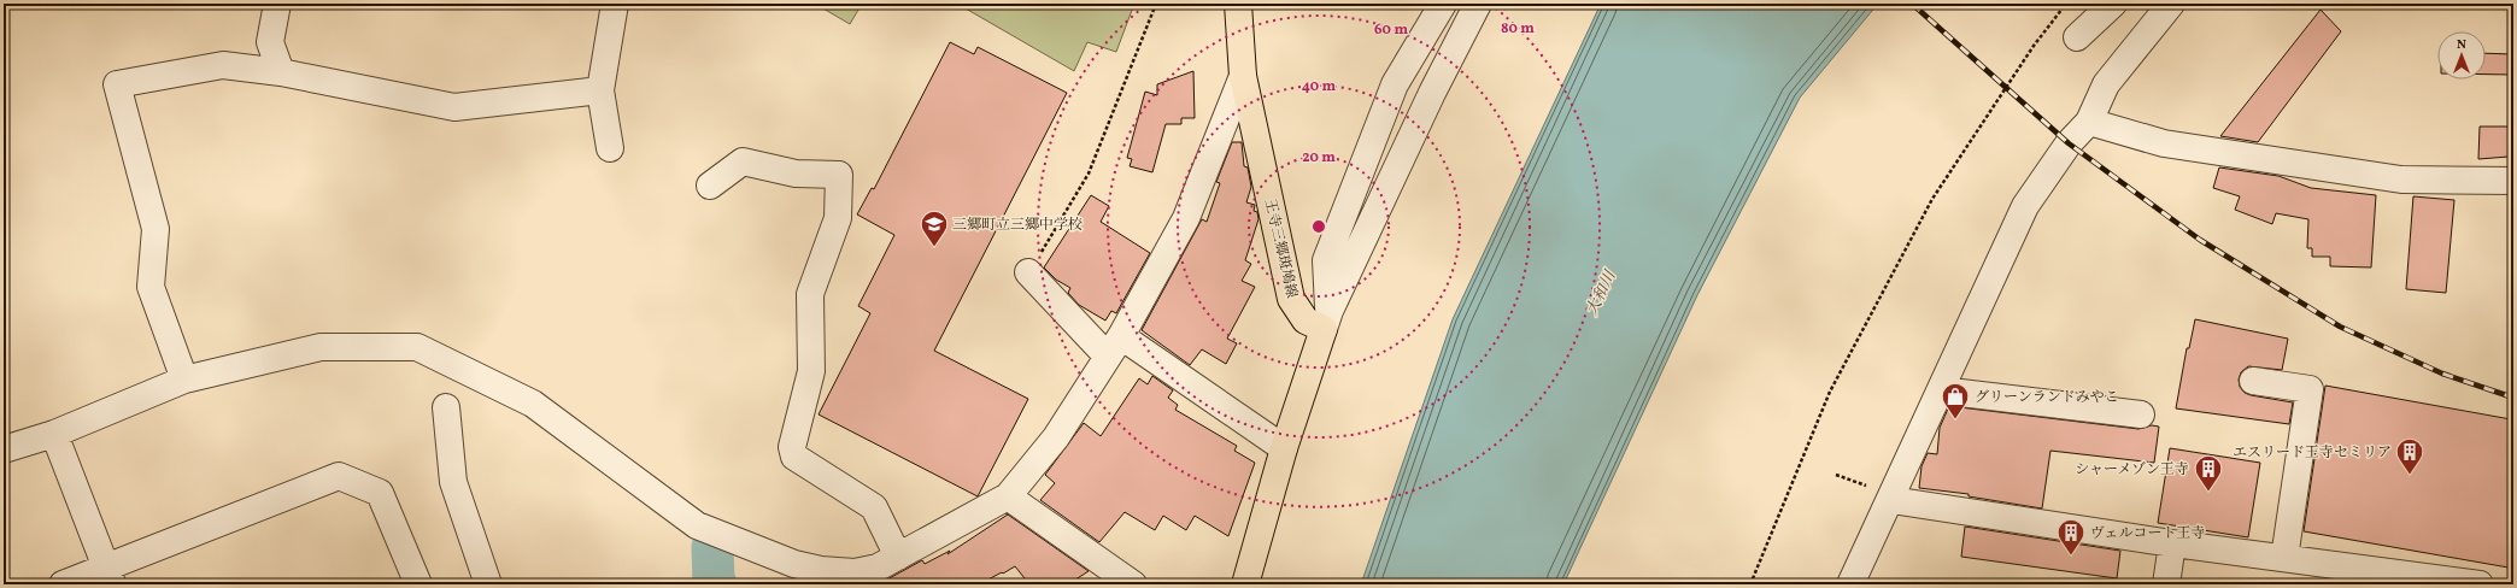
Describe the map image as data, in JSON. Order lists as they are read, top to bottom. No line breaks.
{"streets":{"main road":["王寺三郷斑鳩線"]},"water":["大和川"],"places":{"school or university":["三郷町立三郷中学校"],"shop":["グリーンランドみやこ"],"building":["エスリード王寺セミリア","シャーメゾン王寺","ヴェルコート王寺"]},"north":"top","rings":["80 m","60 m","40 m","20 m"]}
